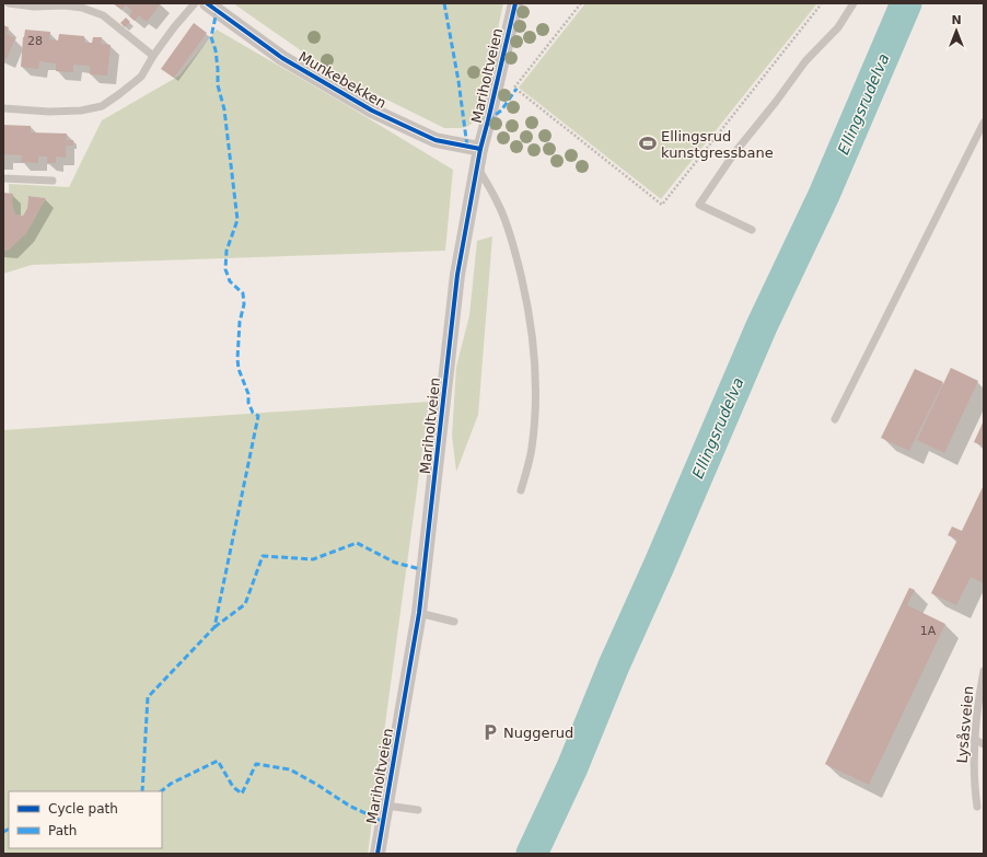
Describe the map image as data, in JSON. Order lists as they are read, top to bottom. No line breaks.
{"streets":{"street":["Mariholtveien","Munkebekken"],"lane":["Lysåsveien"]},"crossings":[["Mariholtveien","Munkebekken"]],"water":["Ellingsrudelva"],"places":{"sports":["Ellingsrud kunstgressbane"],"parking":["Nuggerud"]},"house_numbers":["28","1A"],"legend":["Cycle path","Path"],"north":"top"}
